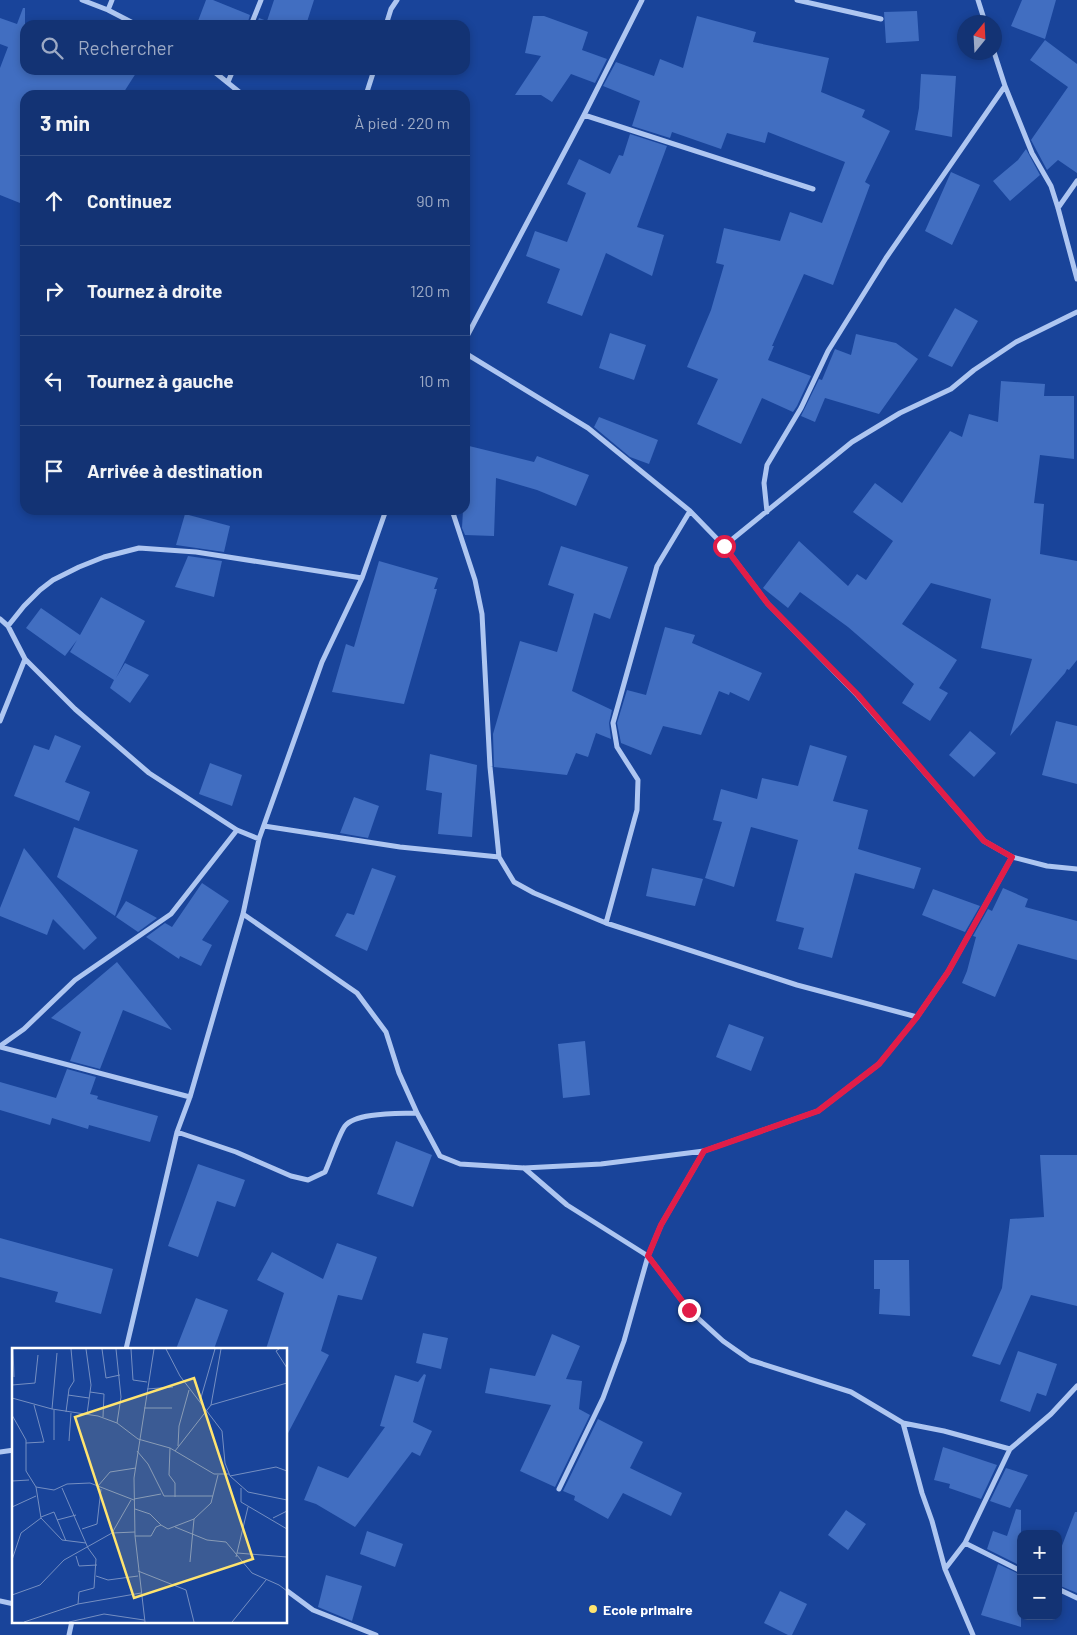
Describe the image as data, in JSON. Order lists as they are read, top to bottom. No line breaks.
{"places":["Ecole primaire"],"north":"top","page":{"search":"Rechercher","heading":["3 min","À pied · 220 m"],"list":[["Continuez","90 m"],["Tournez à droite","120 m"],["Tournez à gauche","10 m"],"Arrivée à destination"],"map_buttons":["+","−"]}}
